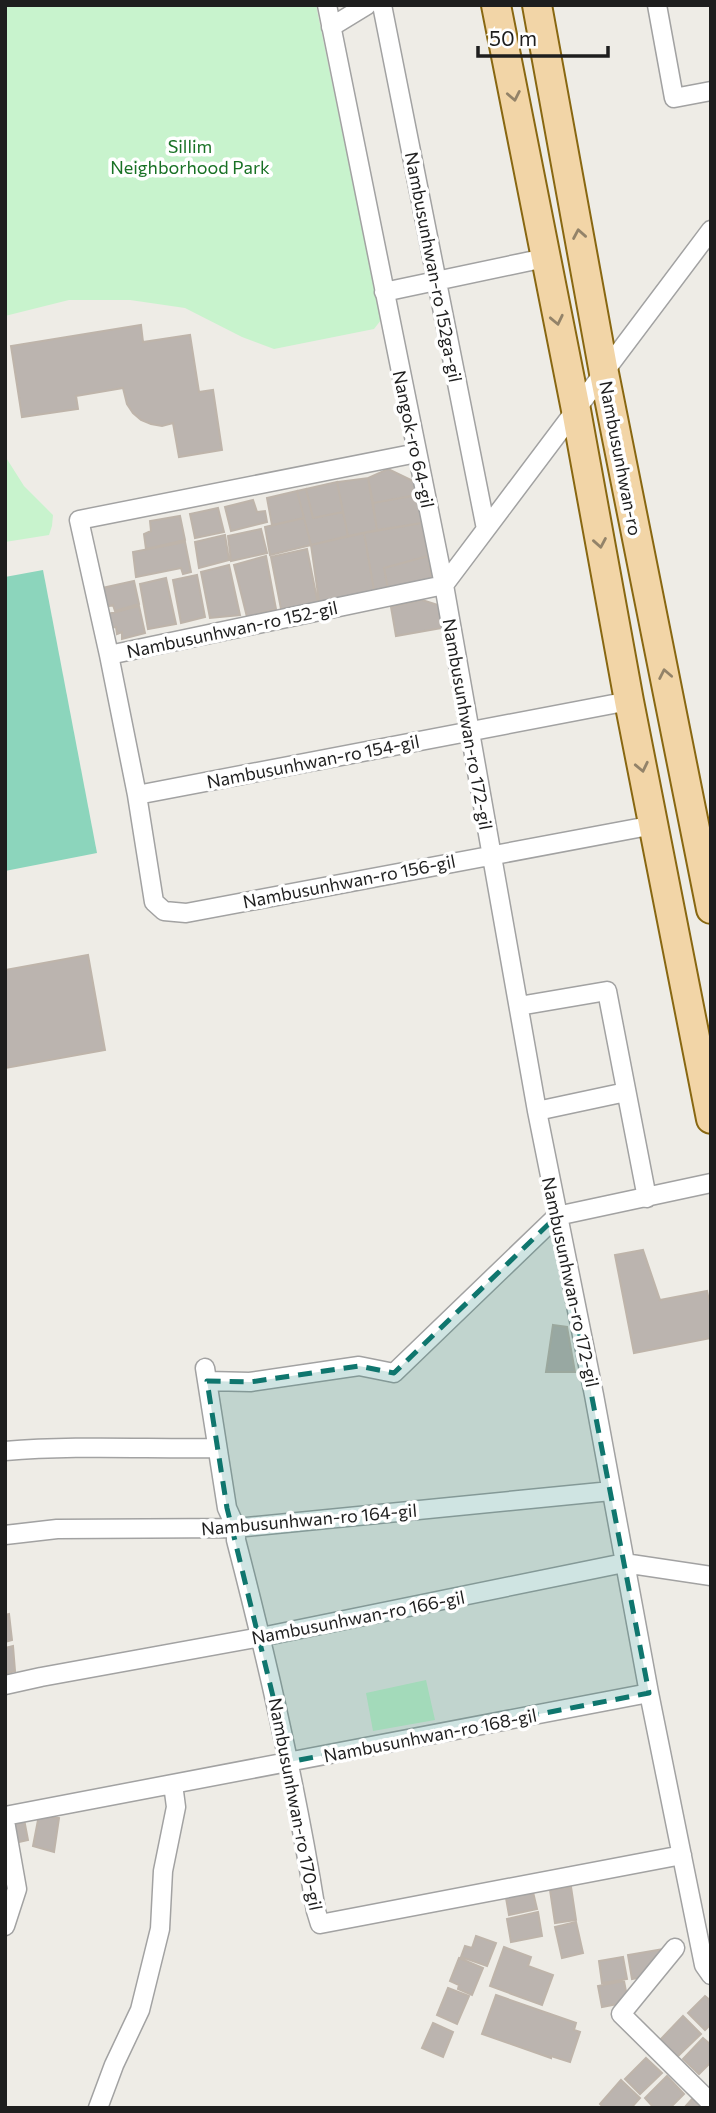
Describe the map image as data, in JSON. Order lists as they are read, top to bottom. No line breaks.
{"streets":{"main road":["Nambusunhwan-ro"],"street":["Nambusunhwan-ro 152ga-gil","Nangok-ro 64-gil","Nambusunhwan-ro 152-gil","Nambusunhwan-ro 172-gil","Nambusunhwan-ro 154-gil","Nambusunhwan-ro 156-gil","Nambusunhwan-ro 164-gil","Nambusunhwan-ro 166-gil","Nambusunhwan-ro 168-gil","Nambusunhwan-ro 170-gil"]},"crossings":[["Nangok-ro 64-gil","Nambusunhwan-ro 152-gil"],["Nangok-ro 64-gil","Nambusunhwan-ro 172-gil"],["Nambusunhwan-ro","Nambusunhwan-ro 154-gil"],["Nambusunhwan-ro","Nambusunhwan-ro 156-gil"],["Nambusunhwan-ro 152-gil","Nambusunhwan-ro 172-gil"],["Nambusunhwan-ro 172-gil","Nambusunhwan-ro 154-gil"],["Nambusunhwan-ro 172-gil","Nambusunhwan-ro 156-gil"],["Nambusunhwan-ro 172-gil","Nambusunhwan-ro 164-gil"],["Nambusunhwan-ro 172-gil","Nambusunhwan-ro 166-gil"],["Nambusunhwan-ro 172-gil","Nambusunhwan-ro 168-gil"],["Nambusunhwan-ro 172-gil","Nambusunhwan-ro 170-gil"],["Nambusunhwan-ro 154-gil","Nambusunhwan-ro 156-gil"],["Nambusunhwan-ro 164-gil","Nambusunhwan-ro 170-gil"],["Nambusunhwan-ro 166-gil","Nambusunhwan-ro 170-gil"],["Nambusunhwan-ro 168-gil","Nambusunhwan-ro 170-gil"]],"parks":["Sillim Neighborhood Park"],"scale_bar":"50 m"}
